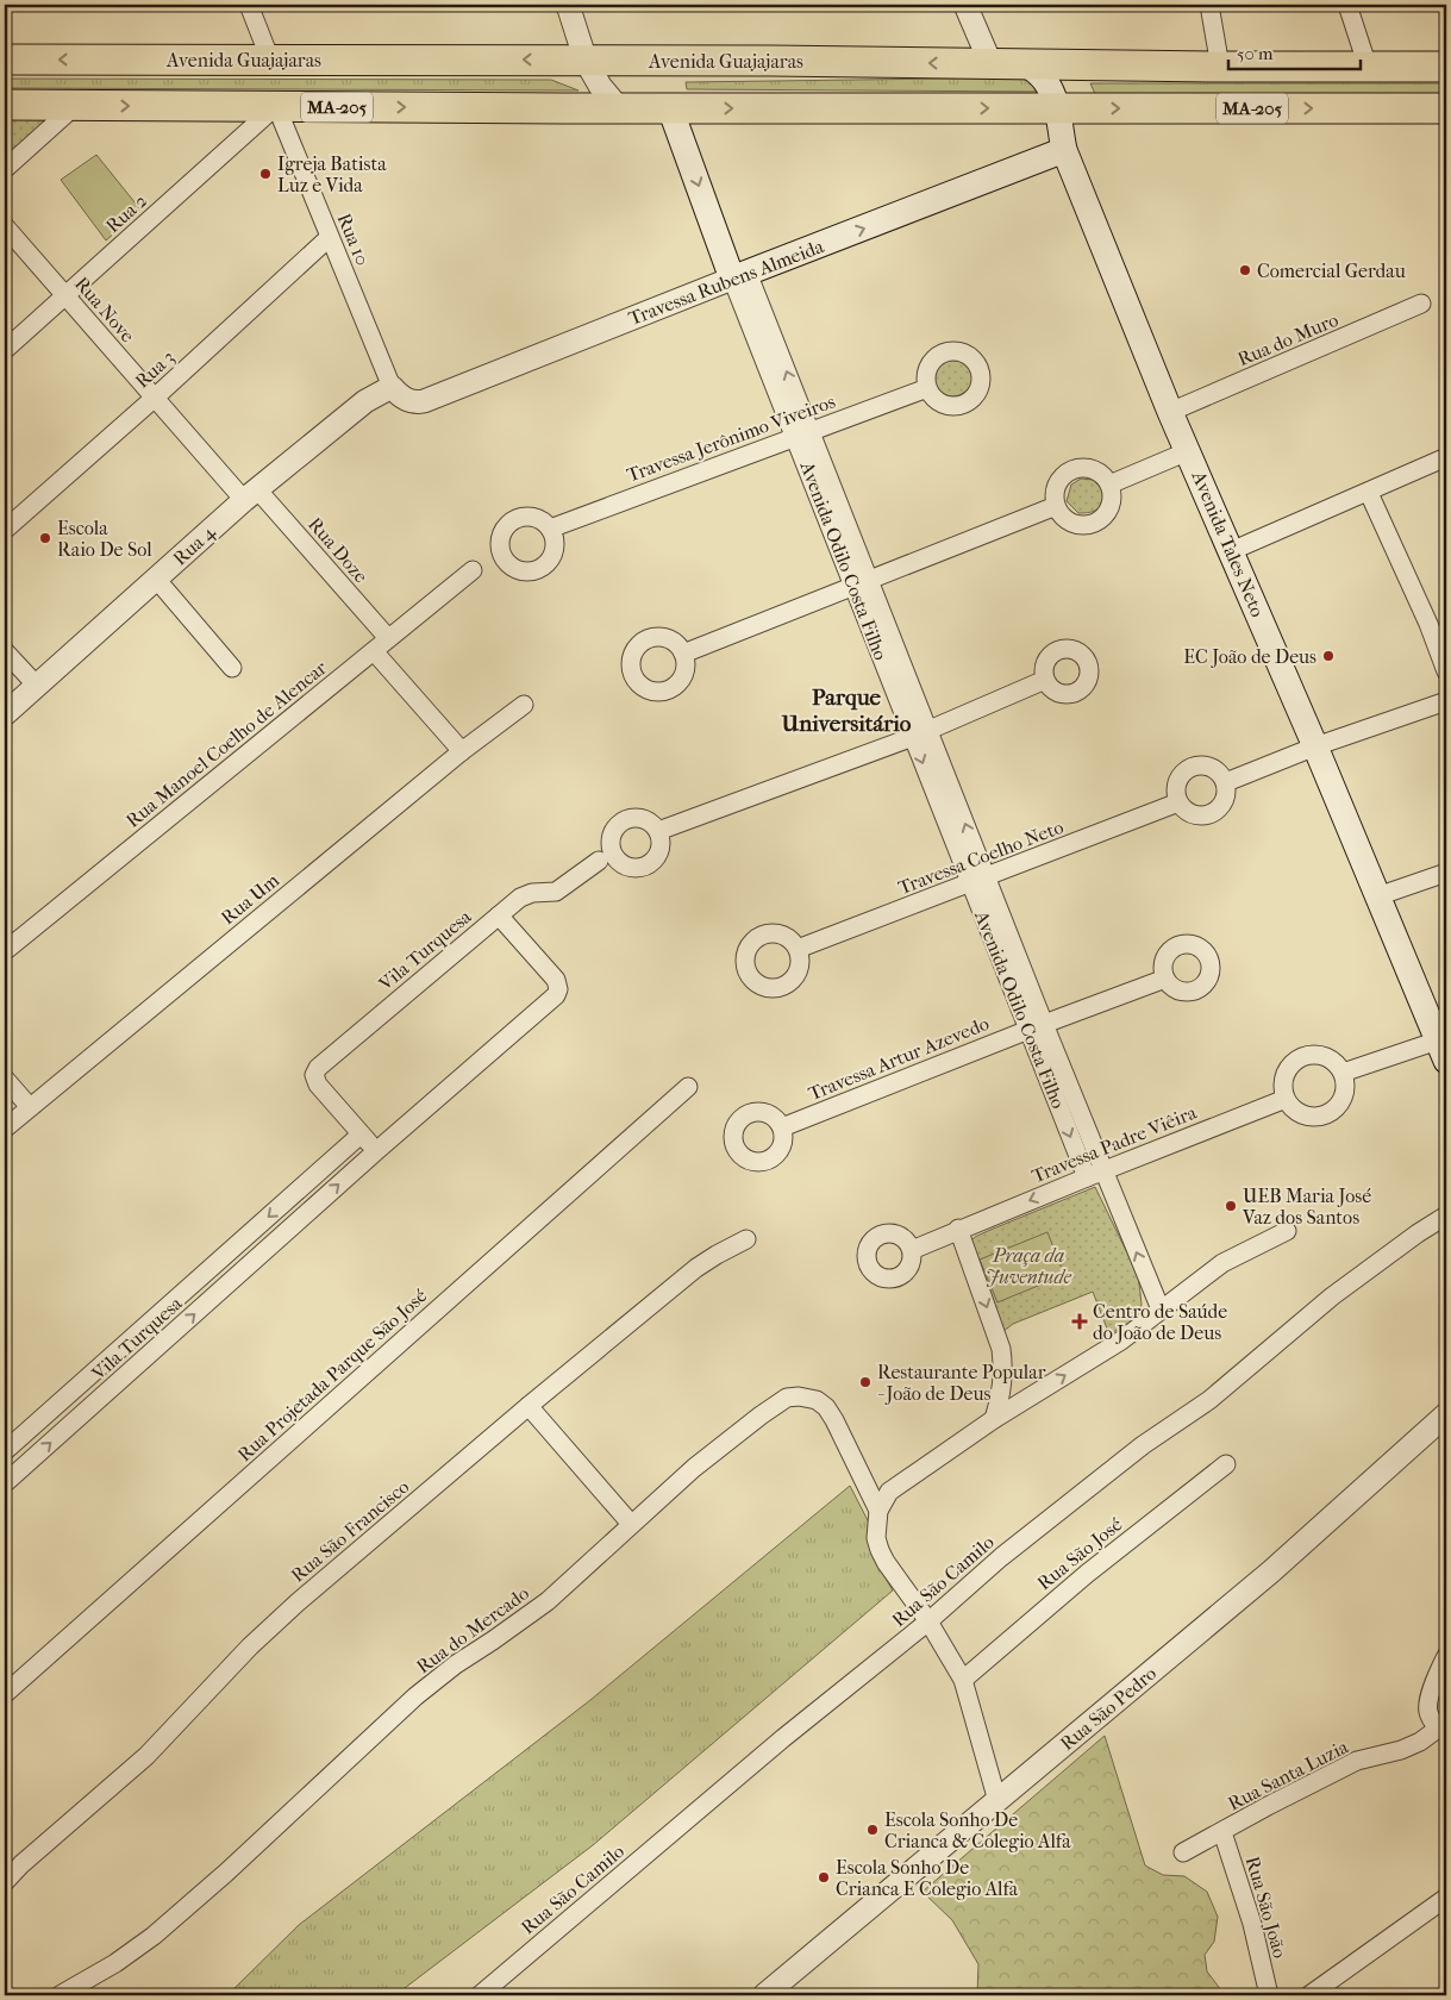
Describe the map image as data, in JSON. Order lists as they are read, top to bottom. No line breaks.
{"streets":{"main road":["Avenida Guajajaras","MA-205","Travessa Rubens Almeida","Avenida Tales Neto","Avenida Odilo Costa Filho"],"street":["Rua 2","Rua 10","Rua Nove","Rua do Muro","Rua 3","Travessa Jerônimo Viveiros","Rua 4","Rua Doze","Rua Manoel Coelho de Alencar","Travessa Coelho Neto","Rua Um","Vila Turquesa","Travessa Artur Azevedo","Travessa Padre Viêira","Rua Projetada Parque São José","Rua São Francisco","Rua São José","Rua São Camilo","Rua do Mercado","Rua São Pedro","Rua Santa Luzia","Rua São João"]},"crossings":[["Avenida Guajajaras","Avenida Tales Neto"],["MA-205","Rua 2"],["MA-205","Rua 10"],["MA-205","Avenida Tales Neto"],["MA-205","Avenida Odilo Costa Filho"],["Rua 2","Rua 10"],["Rua 2","Rua Nove"],["Rua 10","Travessa Rubens Almeida"],["Rua 10","Rua 3"],["Rua 10","Rua 4"],["Travessa Rubens Almeida","Avenida Tales Neto"],["Travessa Rubens Almeida","Rua 4"],["Travessa Rubens Almeida","Avenida Odilo Costa Filho"],["Rua Nove","Rua 3"],["Rua Nove","Rua 4"],["Rua Nove","Rua Doze"],["Rua do Muro","Avenida Tales Neto"],["Travessa Jerônimo Viveiros","Avenida Odilo Costa Filho"],["Rua 4","Rua Doze"],["Rua Doze","Rua Manoel Coelho de Alencar"],["Avenida Odilo Costa Filho","Travessa Coelho Neto"],["Avenida Odilo Costa Filho","Travessa Artur Azevedo"],["Avenida Odilo Costa Filho","Travessa Padre Viêira"],["Rua Santa Luzia","Rua São João"]],"one_way":["Travessa Padre Viêira"],"districts":["Parque Universitário"],"parks":["Praça da Juventude"],"places":{"other":["Igreja Batista Luz e Vida","Comercial Gerdau","Escola Raio De Sol","EC João de Deus","UEB Maria José Vaz dos Santos","Restaurante Popular - João de Deus","Escola Sonho De Crianca & Colegio Alfa","Escola Sonho De Crianca E Colegio Alfa"],"health":["Centro de Saúde do João de Deus"]},"scale_bar":"50 m"}
